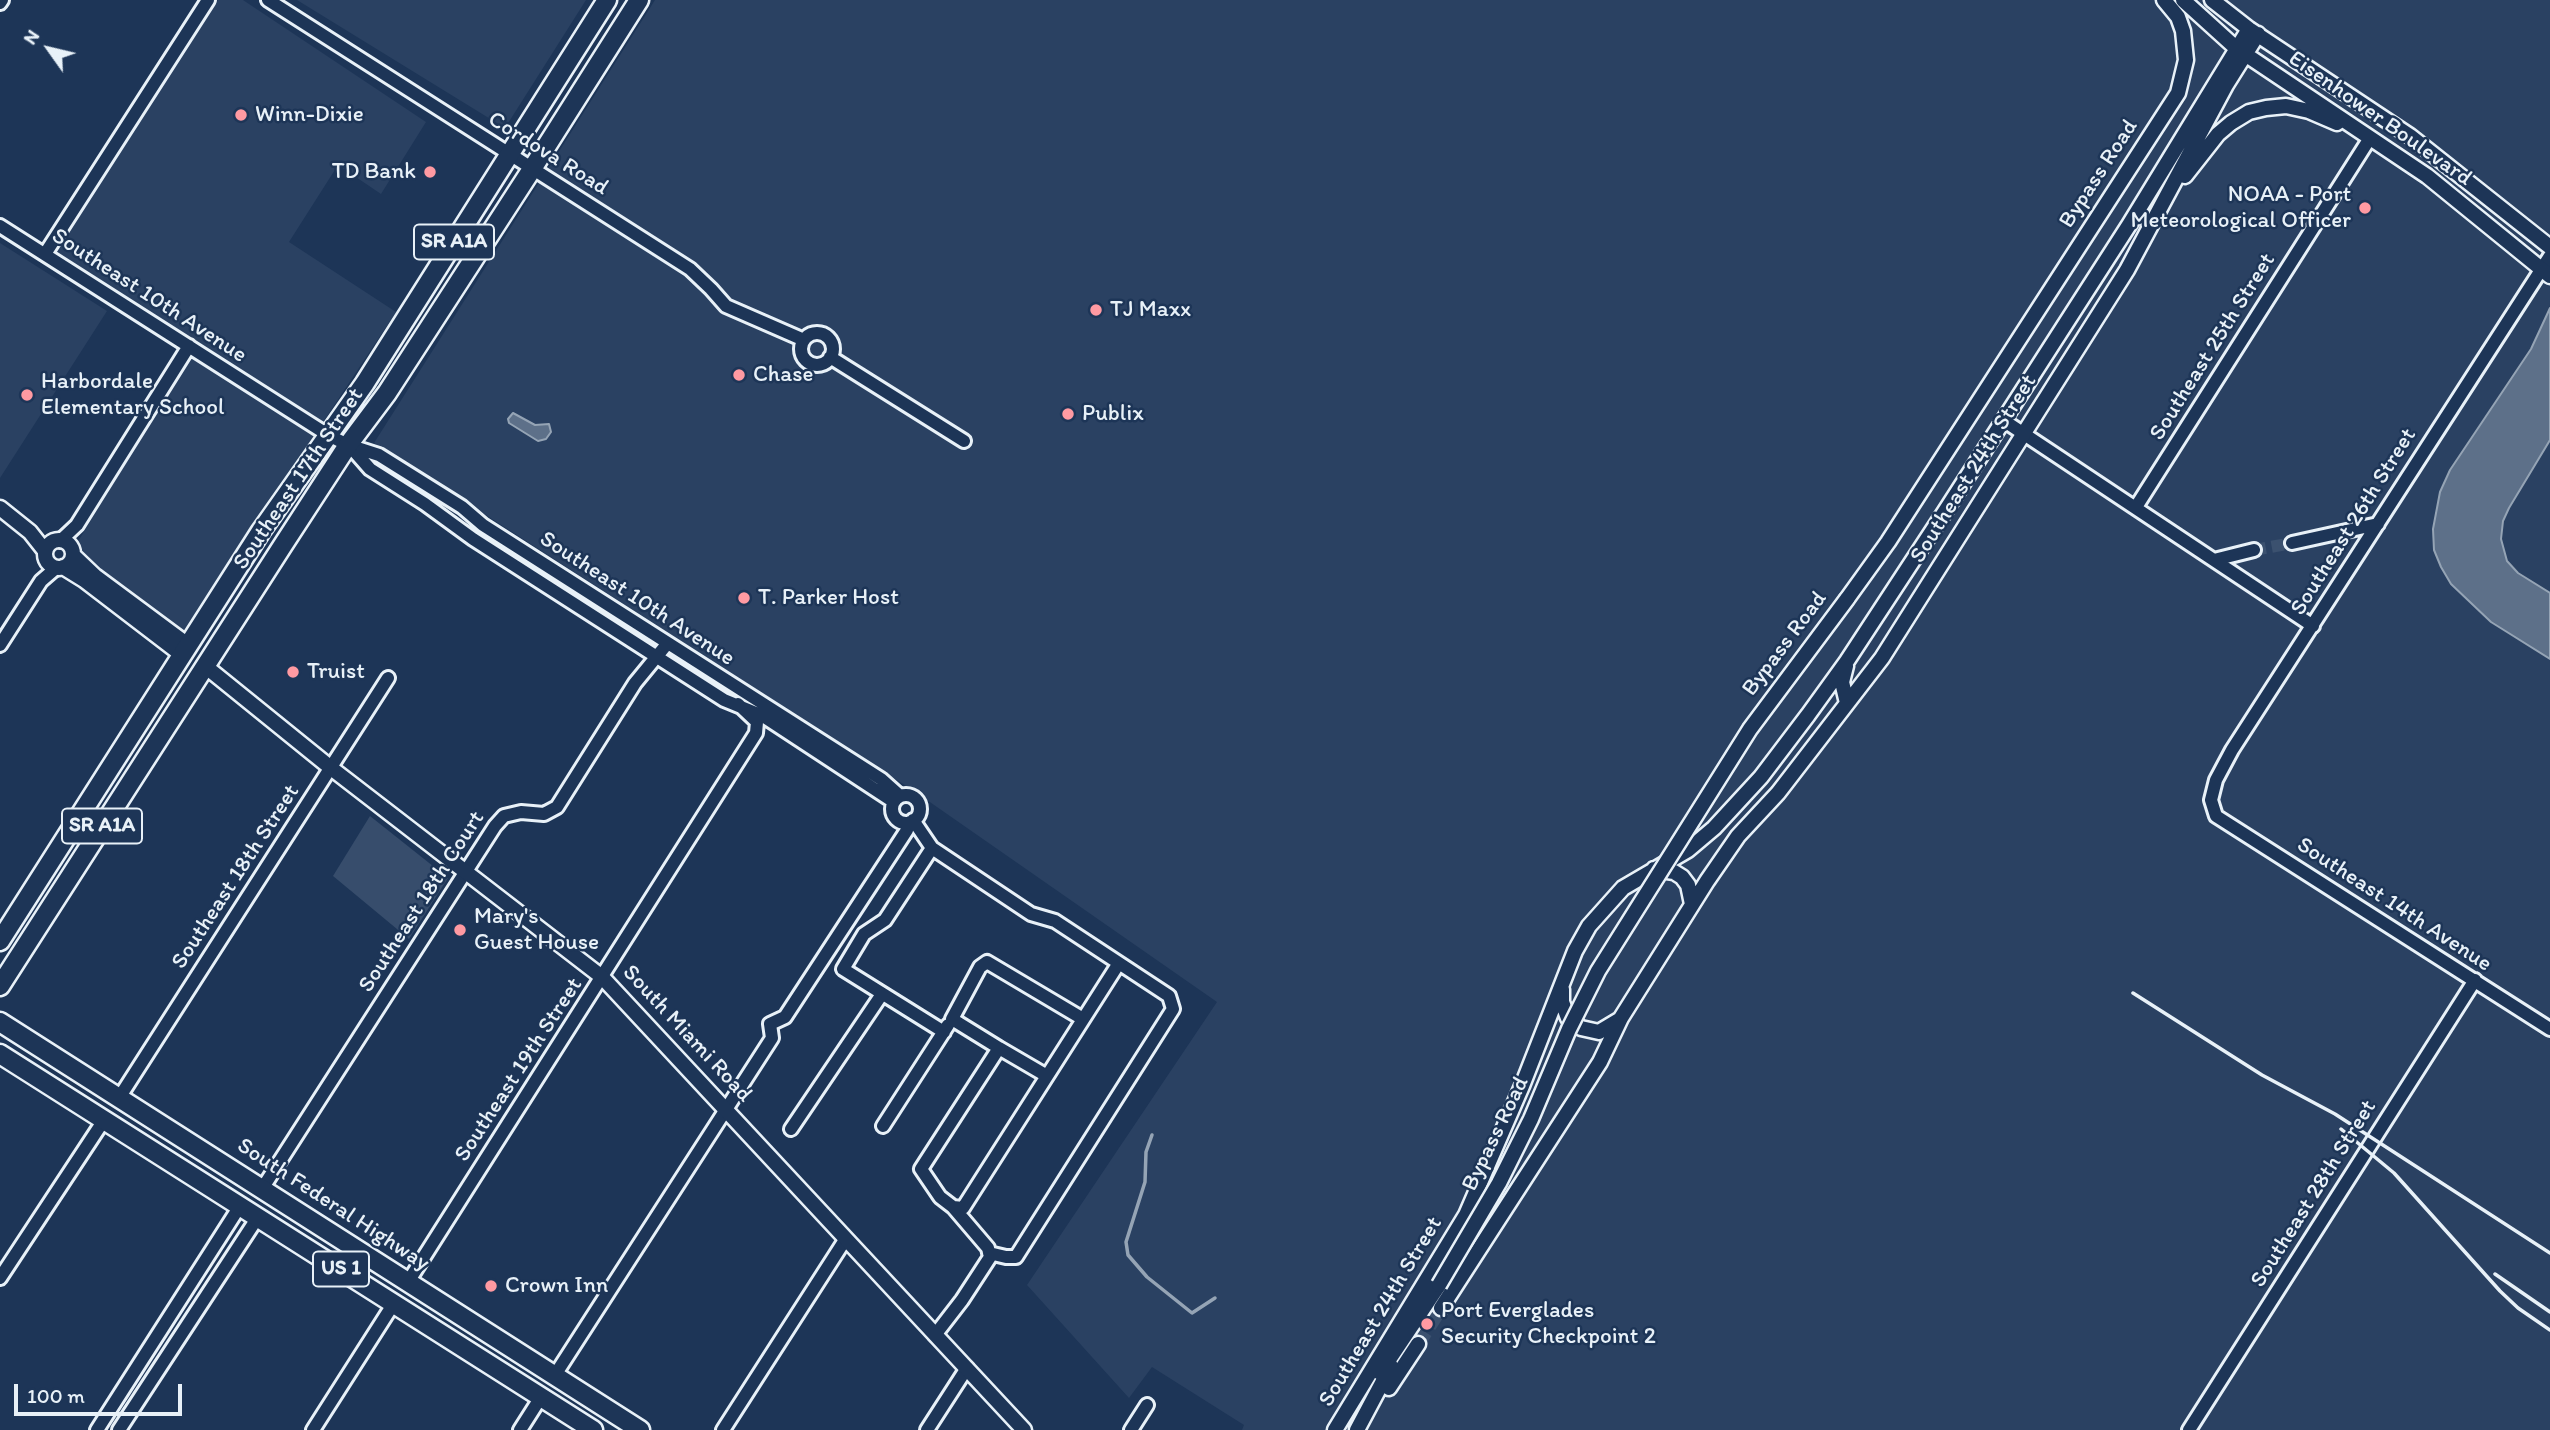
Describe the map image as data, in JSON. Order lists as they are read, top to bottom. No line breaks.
{"streets":{"main road":["SR A1A","Southeast 17th Street","South Federal Highway","US 1"],"street":["Eisenhower Boulevard","Cordova Road","Bypass Road","Southeast 10th Avenue","Southeast 25th Street","Southeast 24th Street","Southeast 26th Street","Southeast 18th Street","Southeast 18th Court","Southeast 14th Avenue","South Miami Road","Southeast 19th Street","Southeast 28th Street"]},"crossings":[["Eisenhower Boulevard","Southeast 25th Street"],["Eisenhower Boulevard","Southeast 24th Street"],["Eisenhower Boulevard","Southeast 26th Street"],["Cordova Road","Southeast 17th Street"],["Bypass Road","Southeast 24th Street"],["Southeast 10th Avenue","Southeast 17th Street"],["Southeast 10th Avenue","Southeast 18th Court"],["Southeast 10th Avenue","Southeast 19th Street"],["Southeast 17th Street","South Miami Road"],["Southeast 26th Street","Southeast 14th Avenue"],["Southeast 18th Street","South Miami Road"],["Southeast 18th Street","South Federal Highway"],["Southeast 18th Court","South Miami Road"],["Southeast 18th Court","South Federal Highway"],["Southeast 14th Avenue","Southeast 28th Street"],["South Miami Road","Southeast 19th Street"],["Southeast 19th Street","South Federal Highway"]],"places":["Winn-Dixie","TD Bank","NOAA - Port Meteorological Officer","TJ Maxx","Chase","Harbordale Elementary School","Publix","T. Parker Host","Truist","Mary's Guest House","Crown Inn","Port Everglades Security Checkpoint 2"],"scale_bar":"100 m","north":"top left"}
